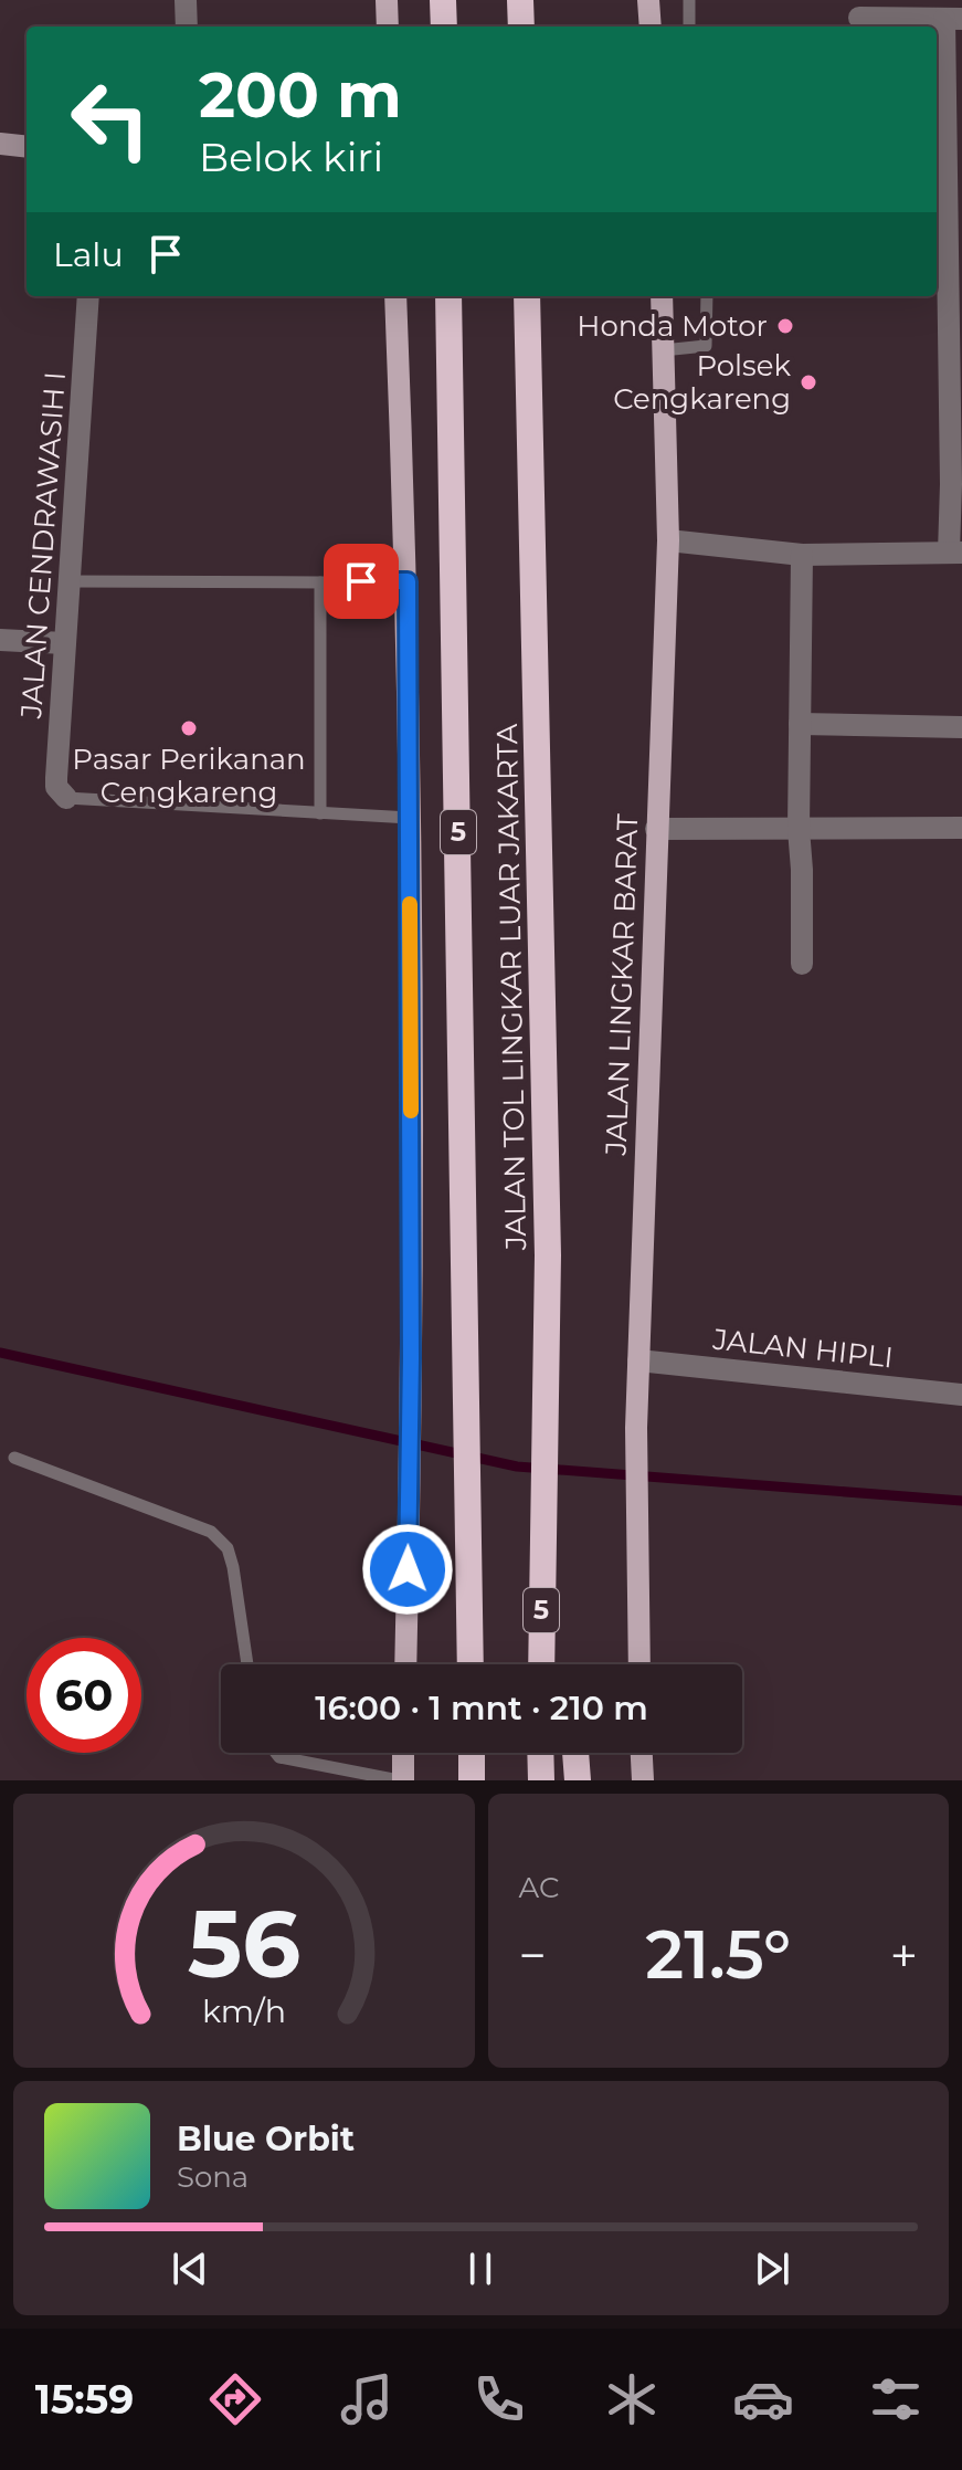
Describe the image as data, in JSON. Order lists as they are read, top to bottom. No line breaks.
{"streets":{"highway":["5","JALAN TOL LINGKAR LUAR JAKARTA"],"main road":["JALAN LINGKAR BARAT"],"street":["JALAN CENDRAWASIH I","JALAN HIPLI"]},"crossings":[["JALAN LINGKAR BARAT","JALAN HIPLI"]],"places":["Honda Motor","Polsek Cengkareng","Pasar Perikanan Cengkareng"],"page":{"turn":["200 m","Belok kiri"],"then":"Lalu","limit":"60","trip":"16:00 · 1 mnt · 210 m","tile":"AC","heat":["−","21.5°","+"],"song":["Blue Orbit","Sona"],"tabs":"15:59","gauge":["56","km/h"]}}
